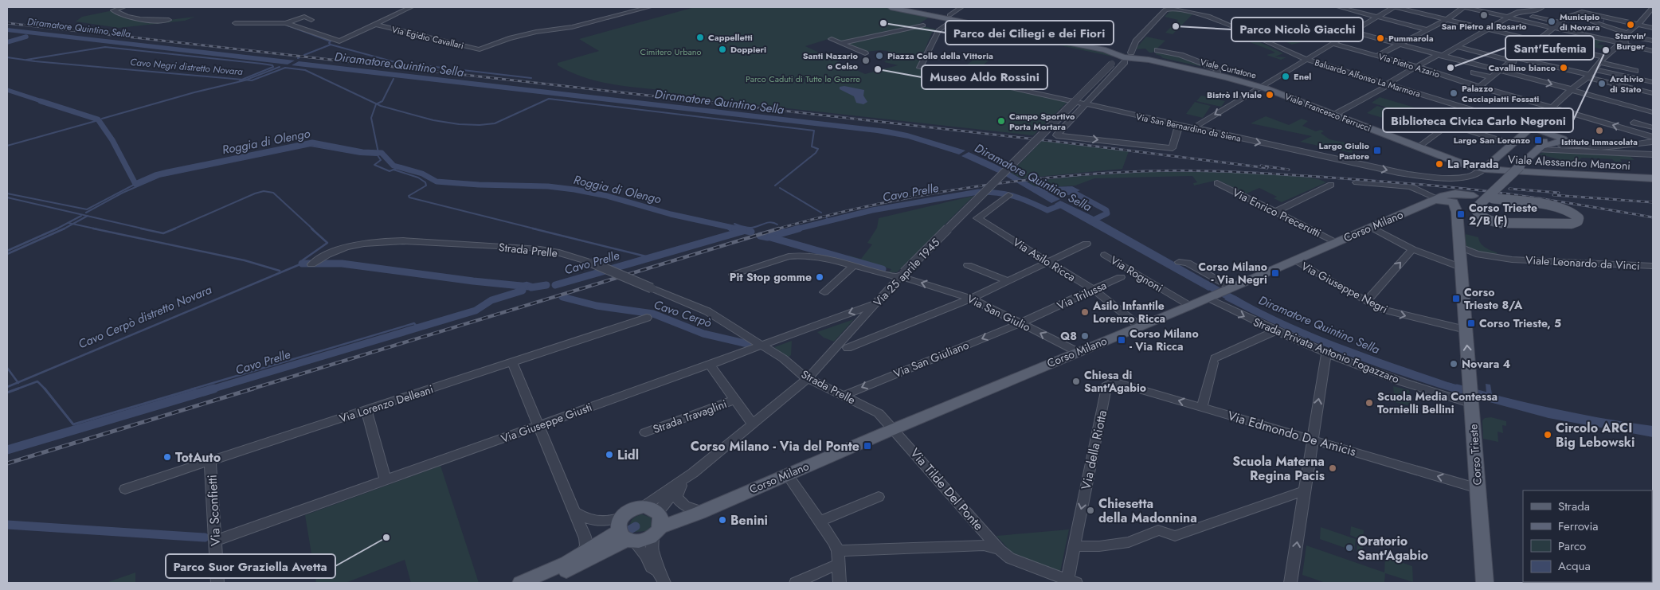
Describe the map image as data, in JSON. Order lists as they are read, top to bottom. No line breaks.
{"streets":{"main road":["Viale Curtatone","Viale Francesco Ferrucci","Viale Alessandro Manzoni","Corso Milano","Corso Trieste"],"street":["Via Egidio Cavallari","Via Pietro Azario","Baluardo Alfonso La Marmora","Via San Bernardino da Siena","Via Enrico Precerutti","Strada Prelle","Via Asilo Ricca","Viale Leonardo da Vinci","Via 25 aprile 1945","Via Rognoni","Via Giuseppe Negri","Via Trilussa","Via San Giulio","Strada Privata Antonio Fogazzaro","Via San Giuliano","Via Lorenzo Delleani","Strada Travaglini","Via Giuseppe Giusti","Via Edmondo De Amicis","Via della Riotta","Via Tilde Del Ponte","Via Sconfietti"]},"crossings":[["Viale Curtatone","Viale Francesco Ferrucci"],["Viale Curtatone","Via San Bernardino da Siena"],["Viale Curtatone","Via 25 aprile 1945"],["Viale Francesco Ferrucci","Via San Bernardino da Siena"],["Viale Francesco Ferrucci","Viale Alessandro Manzoni"],["Via San Bernardino da Siena","Viale Alessandro Manzoni"],["Via Enrico Precerutti","Corso Milano"],["Corso Milano","Strada Prelle"],["Corso Milano","Via Asilo Ricca"],["Corso Milano","Via 25 aprile 1945"],["Corso Milano","Via Rognoni"],["Corso Milano","Via Giuseppe Negri"],["Corso Milano","Via San Giulio"],["Corso Milano","Strada Privata Antonio Fogazzaro"],["Corso Milano","Via Tilde Del Ponte"],["Strada Prelle","Via 25 aprile 1945"],["Strada Prelle","Via San Giuliano"],["Strada Prelle","Via Giuseppe Giusti"],["Strada Prelle","Via Tilde Del Ponte"],["Via Asilo Ricca","Via Trilussa"],["Viale Leonardo da Vinci","Corso Trieste"],["Via 25 aprile 1945","Via San Giulio"],["Via 25 aprile 1945","Via Giuseppe Giusti"],["Via Giuseppe Negri","Corso Trieste"],["Via Trilussa","Via San Giulio"],["Via Trilussa","Via San Giuliano"],["Via San Giulio","Via San Giuliano"],["Strada Privata Antonio Fogazzaro","Corso Trieste"],["Via Lorenzo Delleani","Via Sconfietti"],["Via Giuseppe Giusti","Via Sconfietti"],["Via Edmondo De Amicis","Via della Riotta"],["Via Edmondo De Amicis","Corso Trieste"]],"one_way":["Via San Giulio","Via Edmondo De Amicis","Via della Riotta"],"water":["Diramatore Quintino Sella","Cavo Negri distretto Novara","Roggia di Olengo","Cavo Prelle","Cavo Cerpò","Cavo Cerpò distretto Novara"],"parks":["Cimitero Urbano","Parco Caduti di Tutte le Guerre"],"places":{"other":["San Pietro al Rosario","Municipio di Novara","Parco dei Ciliegi e dei Fiori","Starvin' Burger","Parco Nicolò Giacchi","Cappelletti","Pummarola","Doppieri","Biblioteca Civica Carlo Negroni","Piazza Colle della Vittoria","Santi Nazario e Celso","Sant'Eufemia","Cavallino bianco","Museo Aldo Rossini","Enel","Archivio di Stato","Palazzo Cacciapiatti Fossati","Bistrò Il Viale","Campo Sportivo Porta Mortara","Istituto Immacolata","La Parada","Pit Stop gomme","Asilo Infantile Lorenzo Ricca","Q8","Novara 4","Chiesa di Sant'Agabio","Scuola Media Contessa Tornielli Bellini","Circolo ARCI Big Lebowski","Lidl","TotAuto","Scuola Materna Regina Pacis","Chiesetta della Madonnina","Benini","Parco Suor Graziella Avetta","Oratorio Sant'Agabio"],"transit":["Largo San Lorenzo","Largo Giulio Pastore","Corso Trieste 2/B (F)","Corso Milano - Via Negri","Corso Trieste 8/A","Corso Trieste, 5","Corso Milano - Via Ricca","Corso Milano - Via del Ponte"]},"legend":["Strada","Ferrovia","Parco","Acqua"]}
